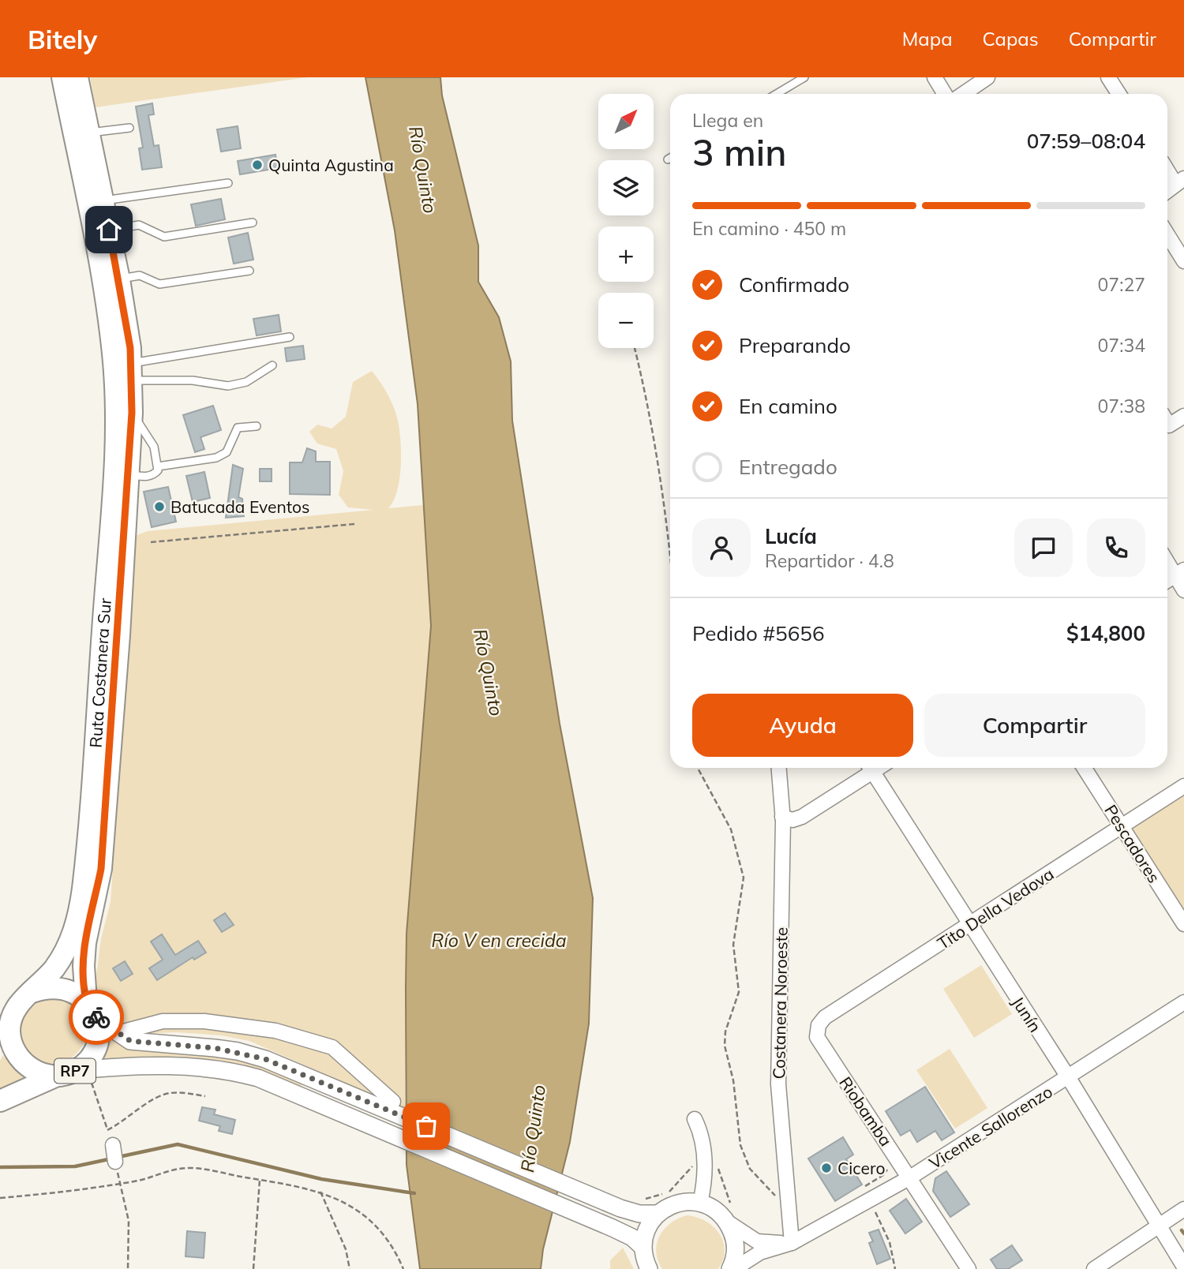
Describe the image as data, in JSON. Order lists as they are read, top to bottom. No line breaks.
{"streets":{"main road":["Ruta Costanera Sur","RP7"],"street":["Pescadores","Tito Della Vedova","Costanera Noroeste","Junín","Riobamba","Vicente Sallorenzo"]},"crossings":[["Ruta Costanera Sur","RP7"],["Pescadores","Tito Della Vedova"],["Tito Della Vedova","Junín"],["Tito Della Vedova","Riobamba"],["Costanera Noroeste","Vicente Sallorenzo"],["Junín","Vicente Sallorenzo"],["Riobamba","Vicente Sallorenzo"]],"water":["Río Quinto","Río V en crecida"],"places":["Quinta Agustina","Batucada Eventos","Cicero"],"north":"top right","page":{"header":"Bitely","nav":["Mapa","Capas","Compartir"],"map_buttons":["+","−"],"heading":["3 min","Llega en","07:59–08:04"],"panel":["Lucía","Repartidor · 4.8","Pedido #5656","$14,800"],"bar":"En camino · 450 m","list":[["Confirmado","07:27"],["Preparando","07:34"],["En camino","07:38"],"Entregado"],"buttons":["Ayuda","Compartir"]}}
